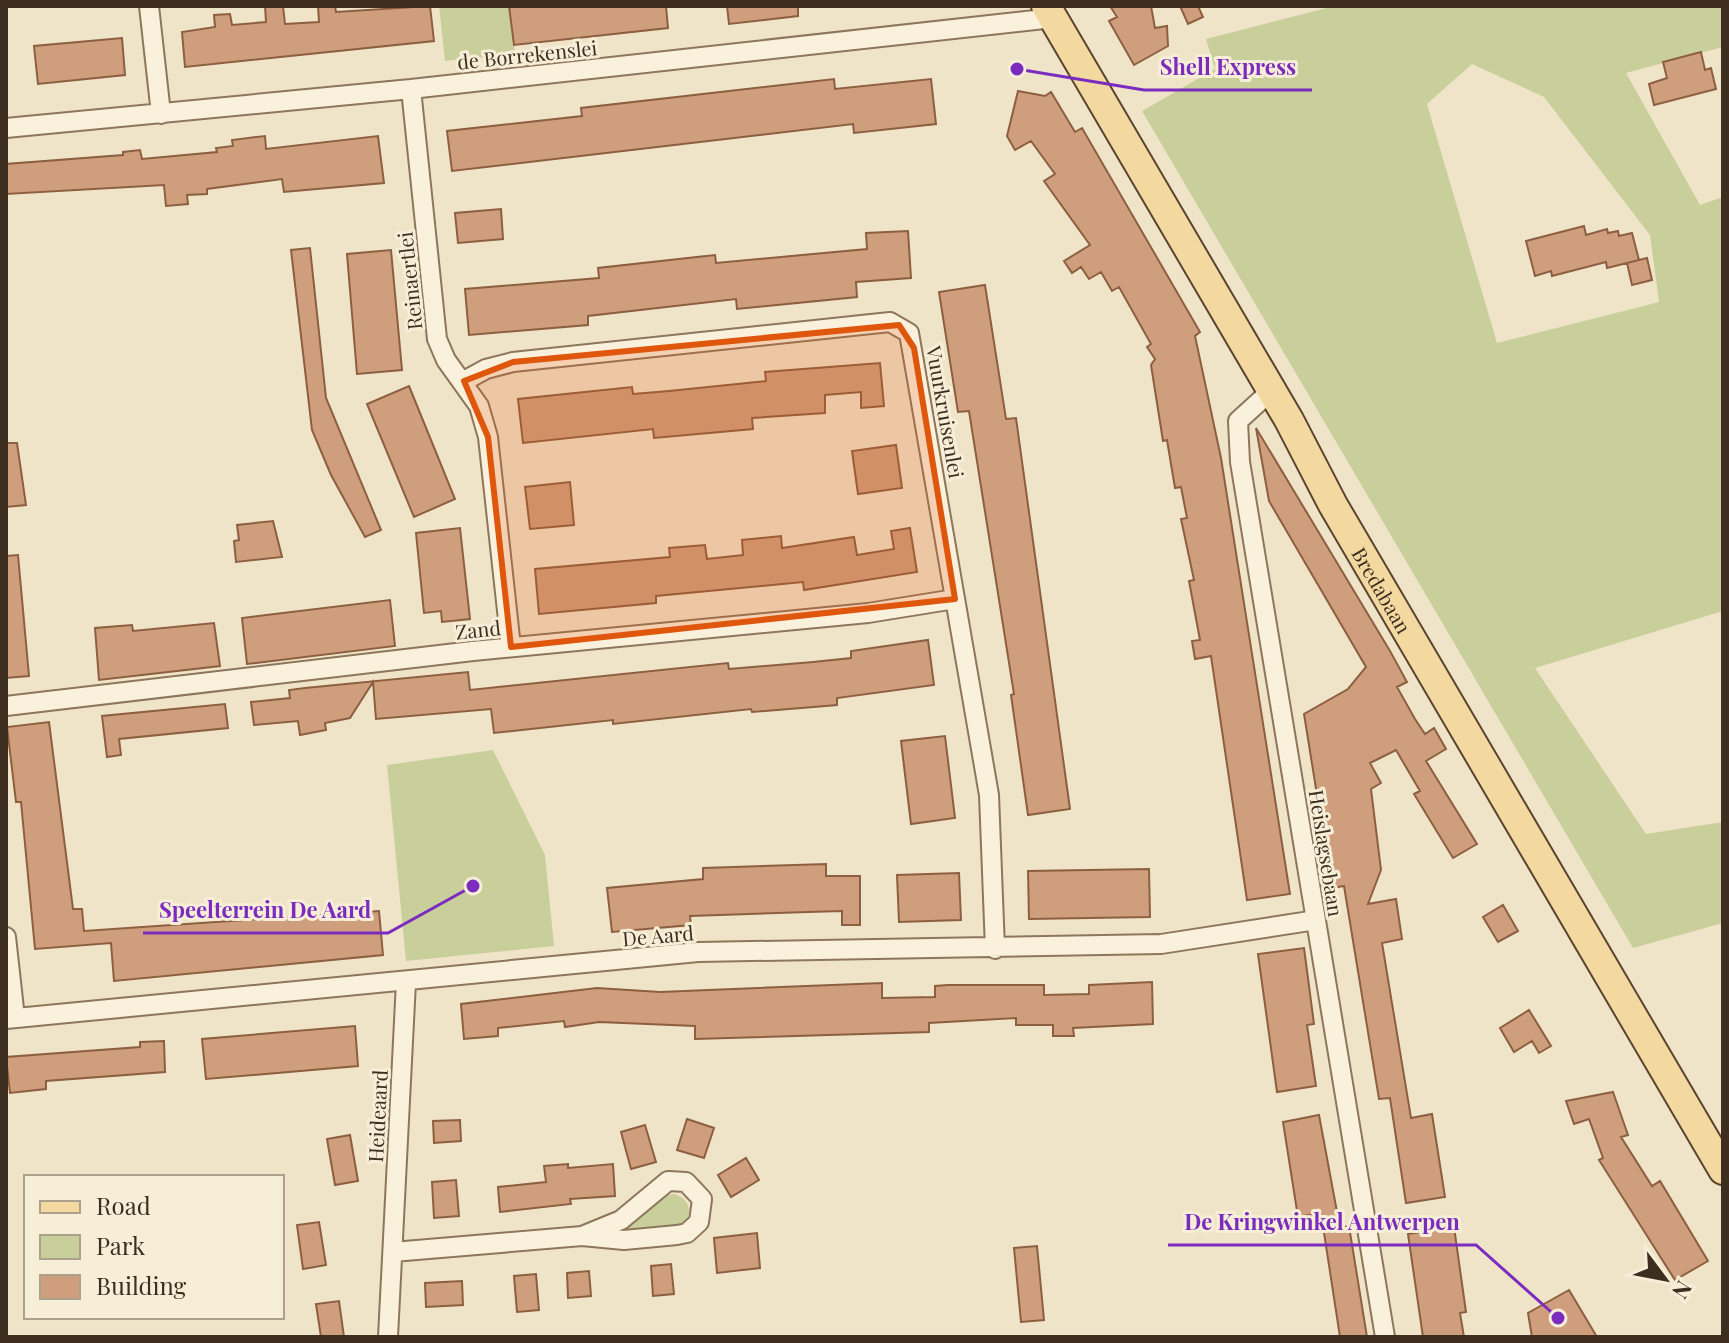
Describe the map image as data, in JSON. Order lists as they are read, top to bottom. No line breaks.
{"streets":{"main road":["Bredabaan"],"street":["de Borrekenslei","Reinaertlei","Vuurkruisenlei","Zand","Heislagsebaan","De Aard","Heideaard"]},"crossings":[["de Borrekenslei","Reinaertlei"],["de Borrekenslei","Bredabaan"],["Reinaertlei","Vuurkruisenlei"],["Reinaertlei","Zand"],["Vuurkruisenlei","Zand"],["Vuurkruisenlei","De Aard"],["Bredabaan","Heislagsebaan"],["Heislagsebaan","De Aard"],["De Aard","Heideaard"]],"places":["Shell Express","Speelterrein De Aard","De Kringwinkel Antwerpen"],"legend":["Road","Park","Building"],"north":"bottom right"}
